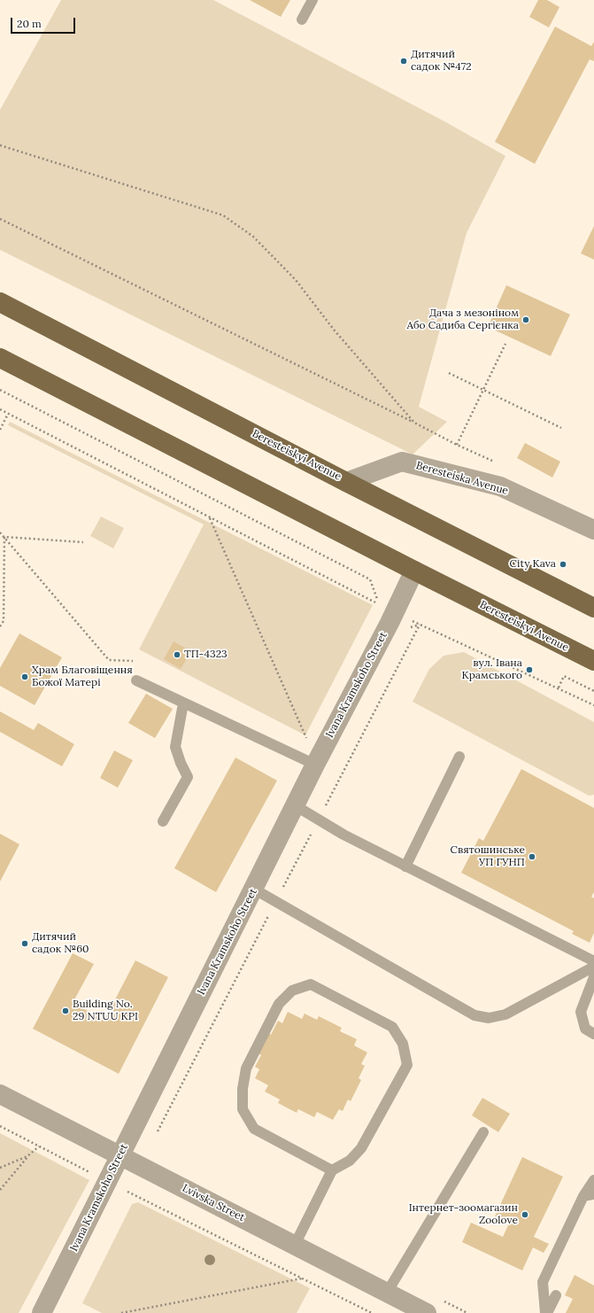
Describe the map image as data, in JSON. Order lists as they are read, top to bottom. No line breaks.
{"streets":{"main road":["Beresteiskyi Avenue"],"street":["Beresteiska Avenue","Ivana Kramskoho Street","Lvivska Street"]},"crossings":[["Beresteiskyi Avenue","Beresteiska Avenue"],["Beresteiskyi Avenue","Ivana Kramskoho Street"],["Ivana Kramskoho Street","Lvivska Street"]],"places":["Дитячий садок №472","Дача з мезоніном Або Садиба Сергієнка","City Kava","ТП-4323","вул. Івана Крамського","Храм Благовіщення Божої Матері","Святошинське УП ГУНП","Дитячий садок №60","Building No. 29 NTUU KPI","Інтернет-зоомагазин Zoolove"],"scale_bar":"20 m"}
